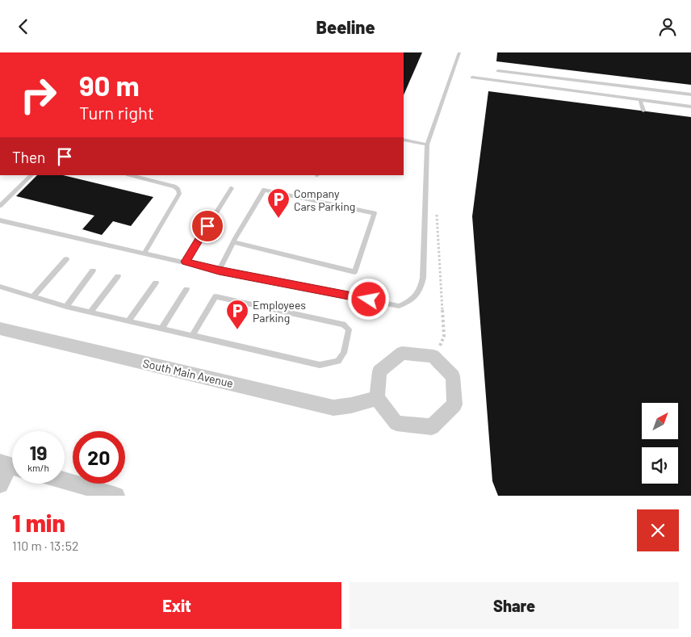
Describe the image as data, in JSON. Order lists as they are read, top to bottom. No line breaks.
{"streets":{"street":["South Main Avenue"]},"places":{"parking":["Company Cars Parking","Employees Parking"]},"north":"top right","page":{"header":"Beeline","turn":["90 m","Turn right"],"then":"Then","speed":"19 km/h","limit":"20","heading":["1 min","110 m · 13:52"],"buttons":["Exit","Share"]}}
